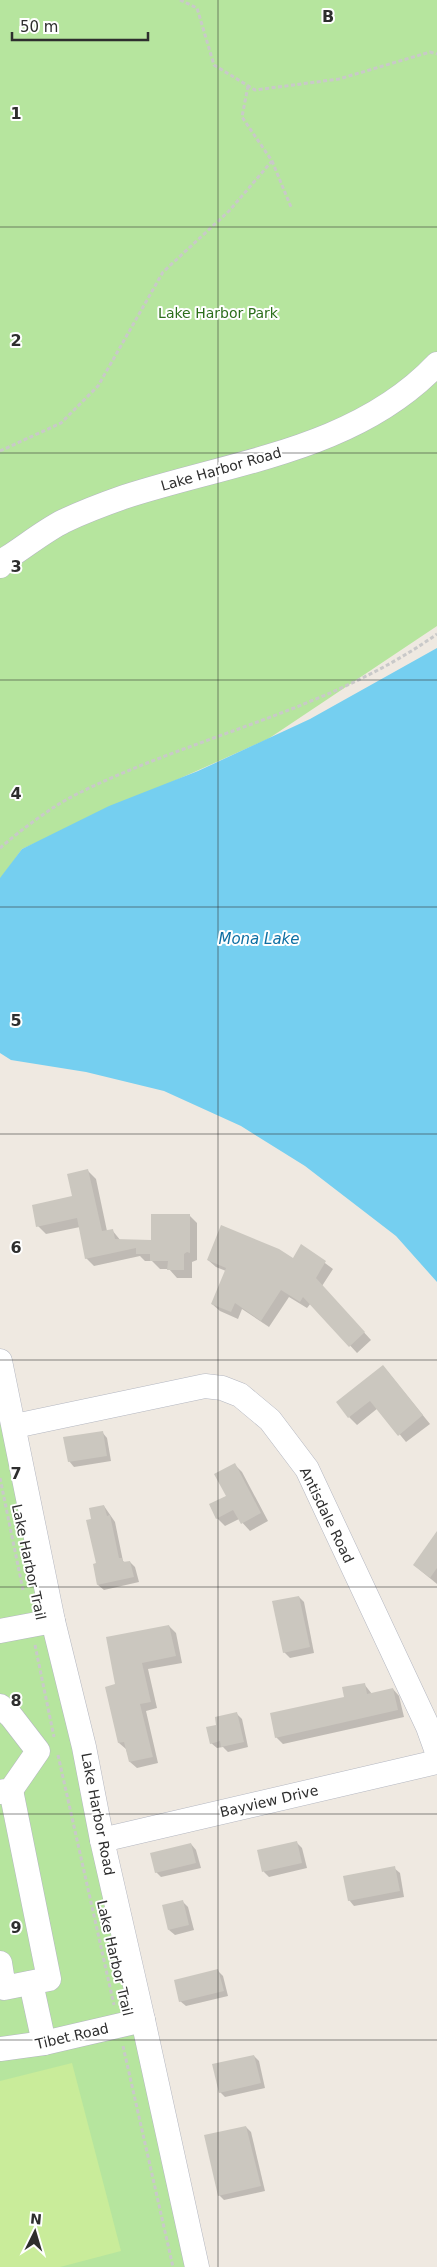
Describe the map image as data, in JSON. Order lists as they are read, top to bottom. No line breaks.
{"streets":{"street":["Lake Harbor Road","Antisdale Road","Bayview Drive","Tibet Road"],"path":["Lake Harbor Trail"]},"crossings":[["Lake Harbor Road","Antisdale Road"],["Lake Harbor Road","Lake Harbor Trail"],["Lake Harbor Road","Bayview Drive"],["Lake Harbor Road","Tibet Road"],["Lake Harbor Trail","Tibet Road"]],"water":["Mona Lake"],"parks":["Lake Harbor Park"],"scale_bar":"50 m","north":"top","grid":{"columns":["B"],"rows":["1","2","3","4","5","6","7","8","9"]}}
